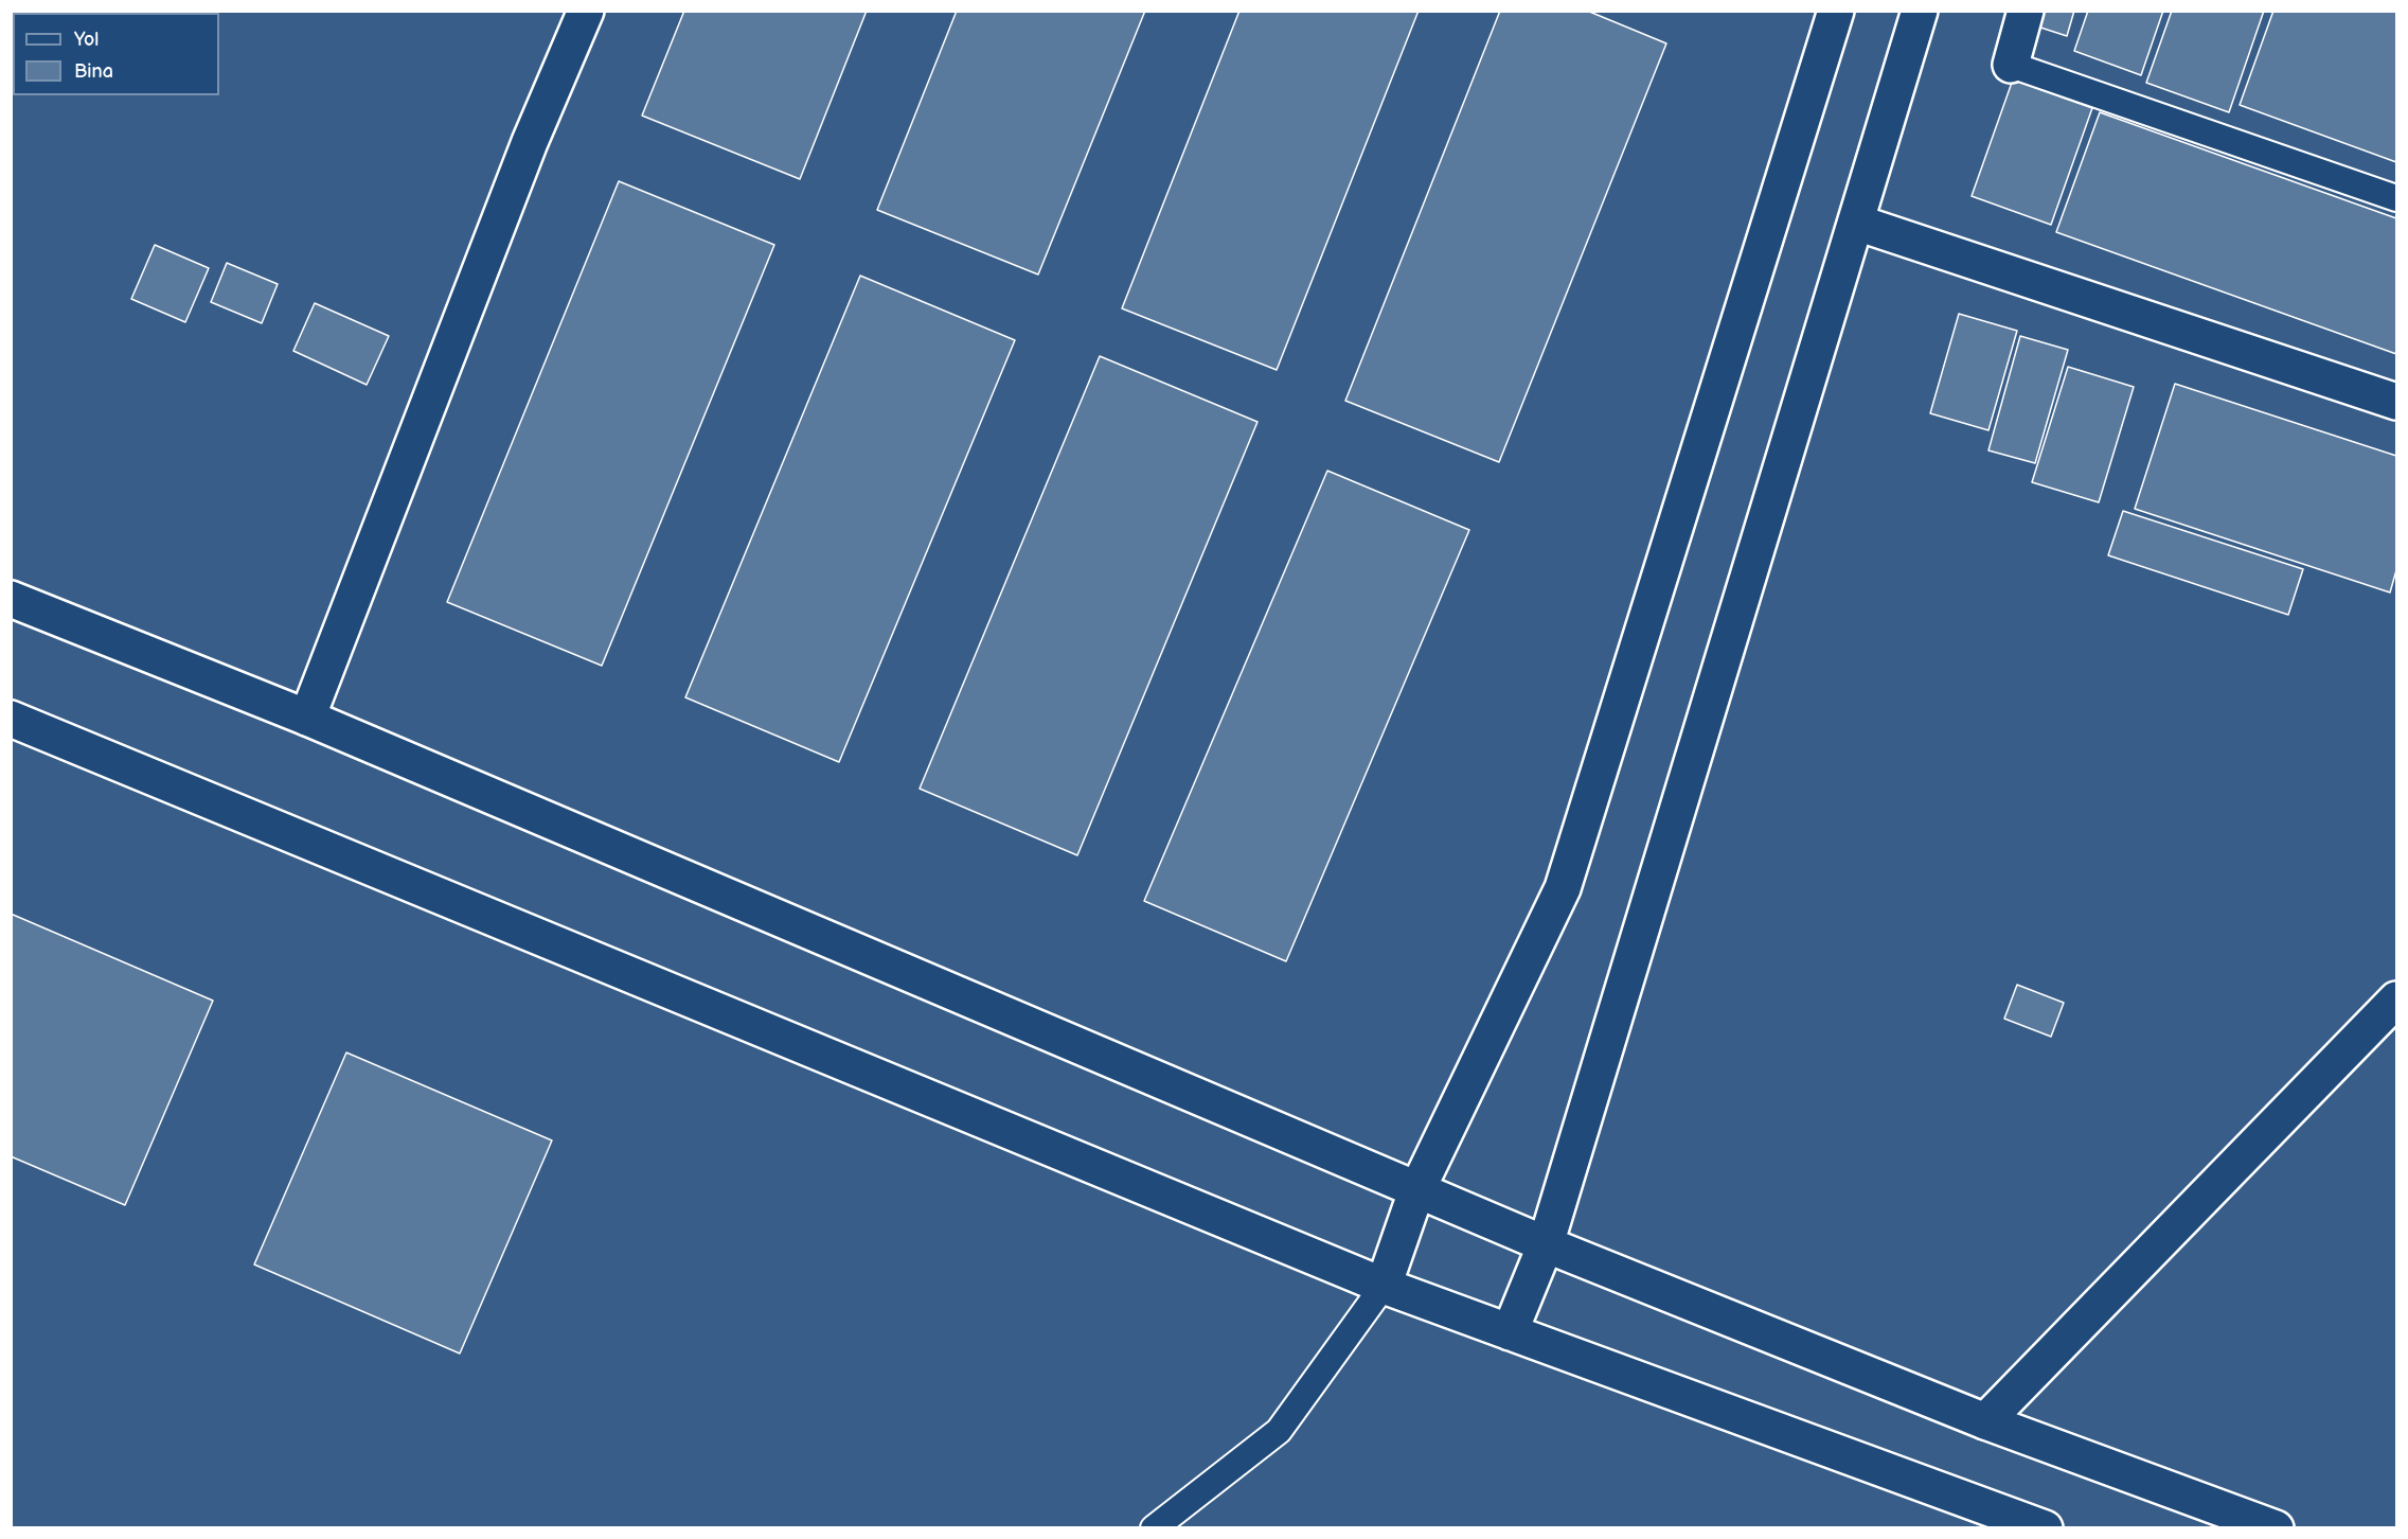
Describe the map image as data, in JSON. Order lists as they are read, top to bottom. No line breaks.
{"legend":["Yol","Bina"]}
